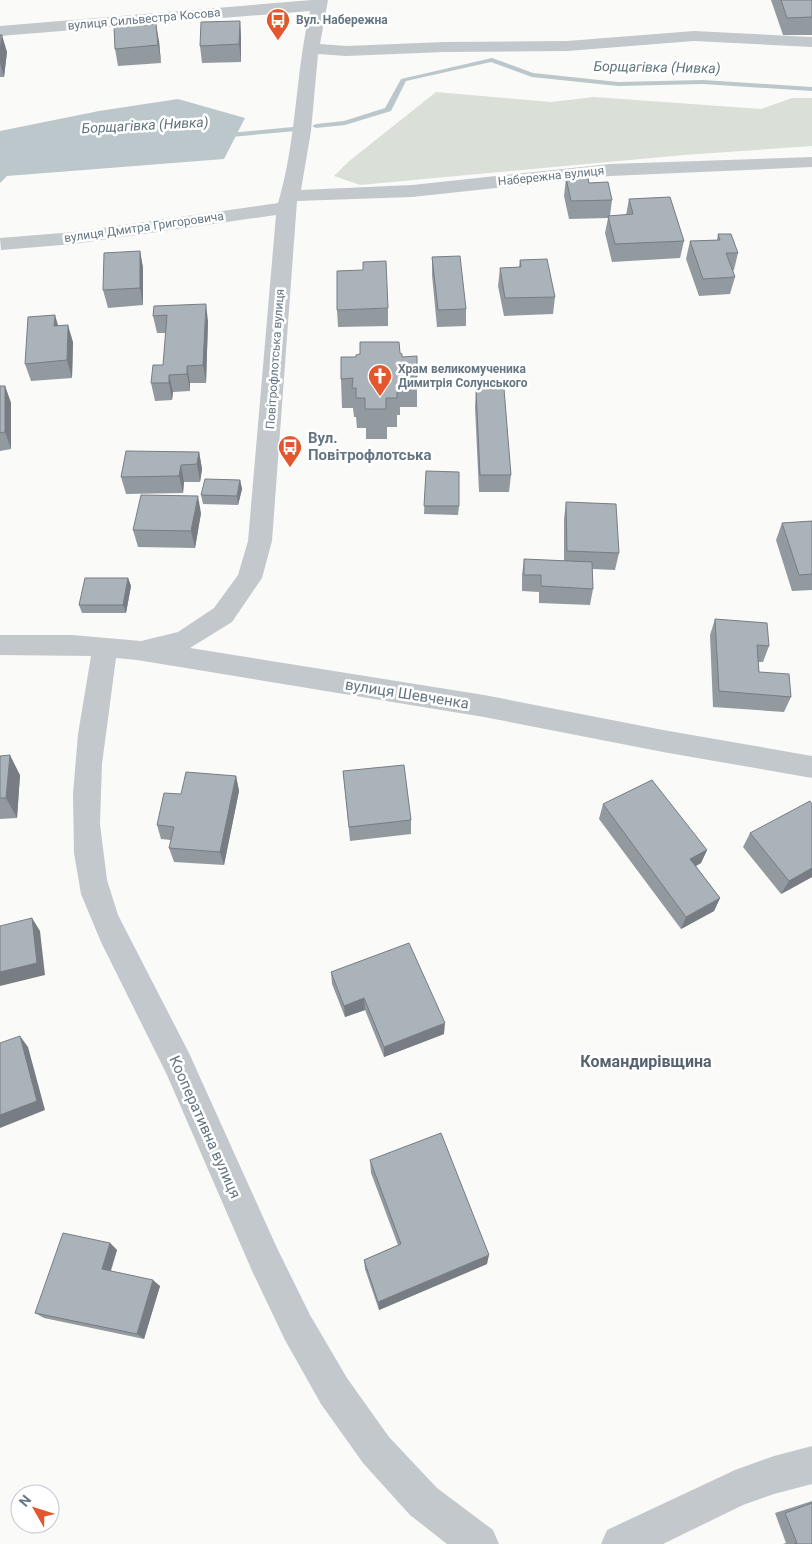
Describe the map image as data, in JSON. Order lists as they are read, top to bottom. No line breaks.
{"streets":{"street":["вулиця Сильвестра Косова","Набережна вулиця","вулиця Дмитра Григоровича","Повітрофлотська вулиця","вулиця Шевченка","Кооперативна вулиця"]},"crossings":[["вулиця Сильвестра Косова","Повітрофлотська вулиця"],["Набережна вулиця","вулиця Дмитра Григоровича"],["Набережна вулиця","Повітрофлотська вулиця"],["вулиця Дмитра Григоровича","Повітрофлотська вулиця"],["Повітрофлотська вулиця","вулиця Шевченка"],["вулиця Шевченка","Кооперативна вулиця"]],"districts":["Командирівщина"],"water":["Борщагівка (Нивка)"],"places":{"bus stop":["Вул. Набережна","Вул. Повітрофлотська"],"church":["Храм великомученика Димитрія Солунського"]},"north":"top left"}
